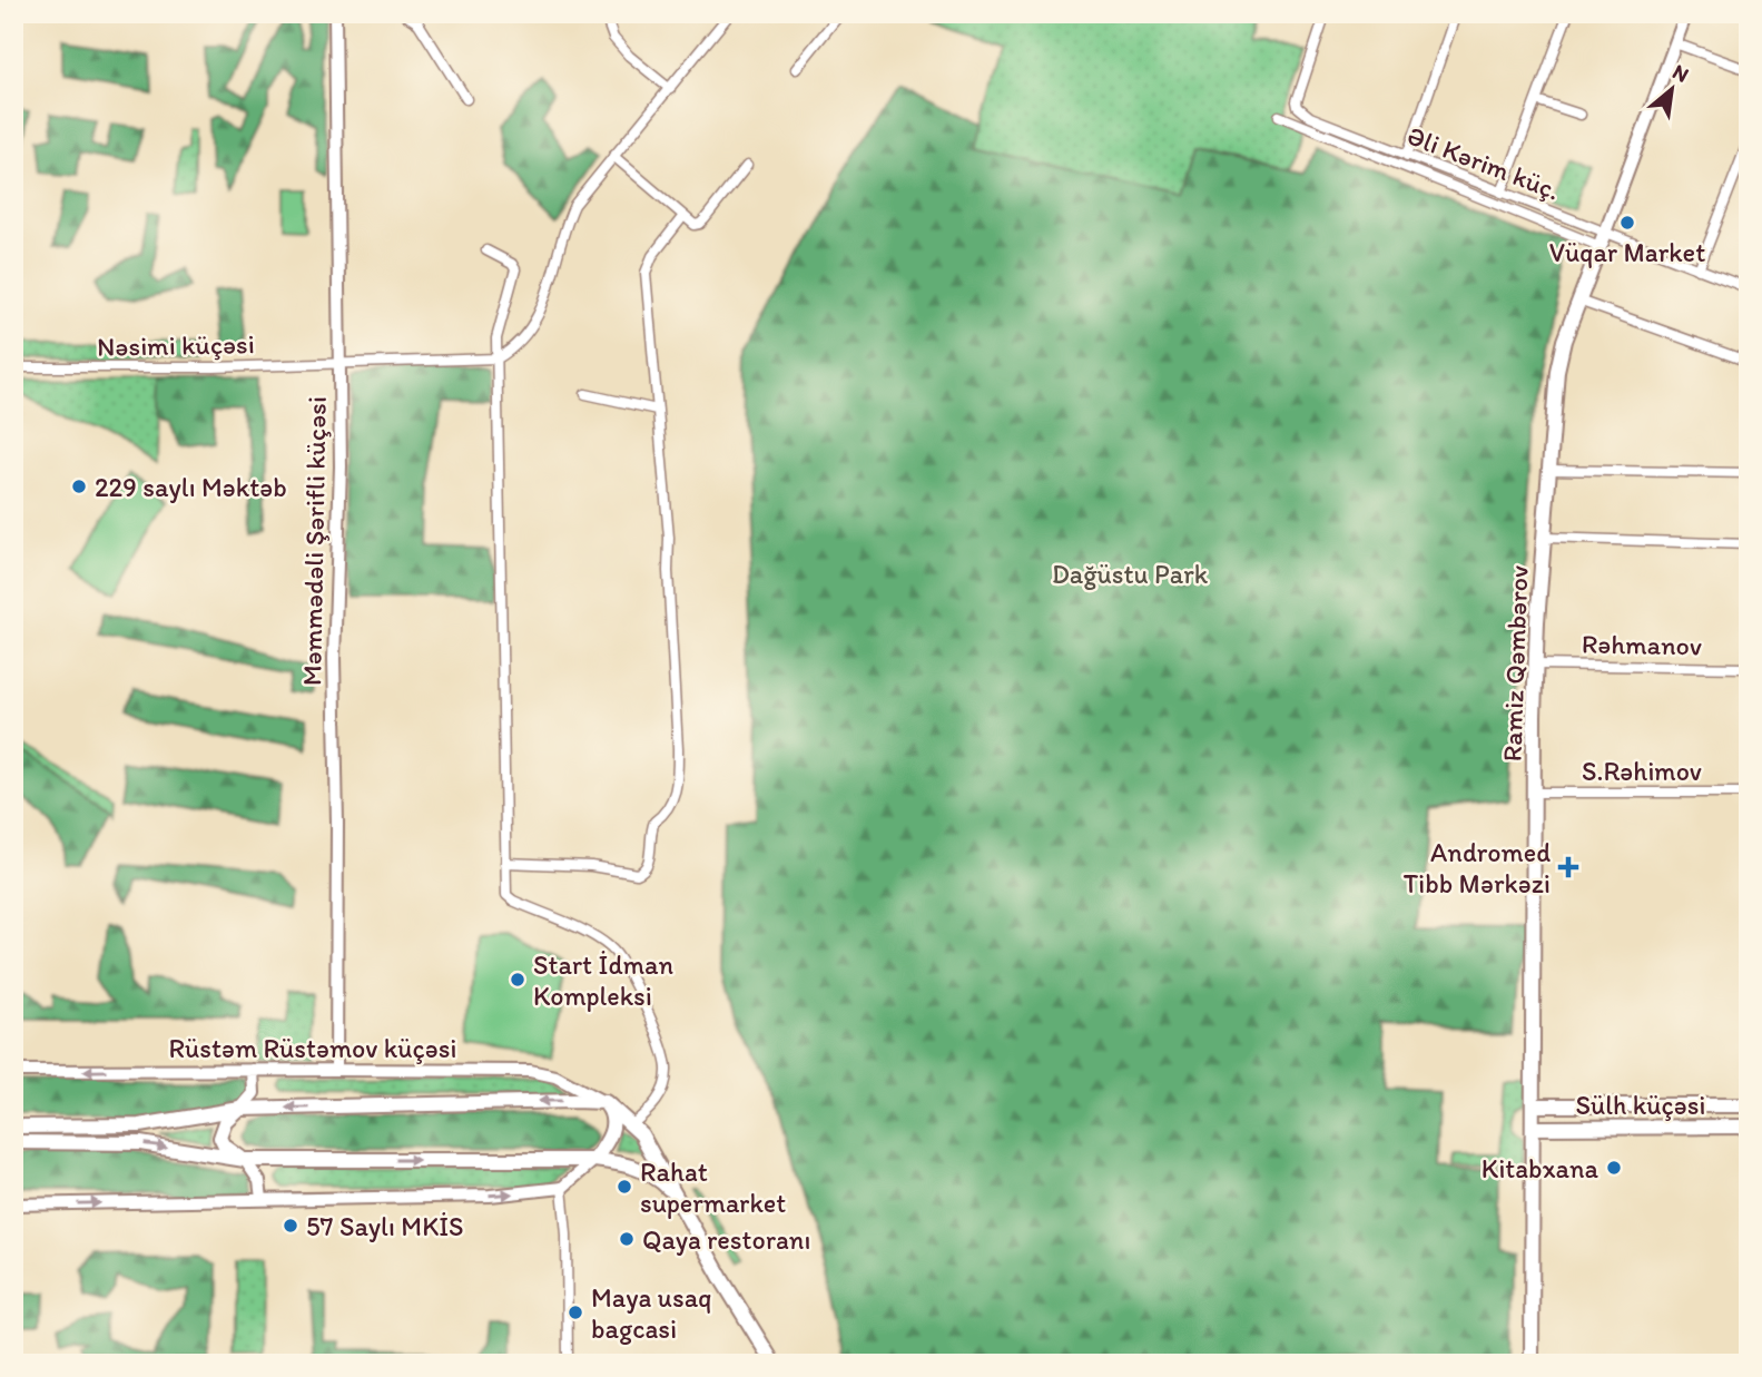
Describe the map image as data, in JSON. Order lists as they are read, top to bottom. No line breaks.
{"streets":{"main road":["Ramiz Qəmbərov","Rüstəm Rüstəmov küçəsi","Sülh küçəsi"],"street":["Əli Kərim küç.","Nəsimi küçəsi","Məmmədəli Şərifli küçəsi","Rəhmanov","S.Rəhimov"]},"crossings":[["Əli Kərim küç.","Ramiz Qəmbərov"],["Nəsimi küçəsi","Məmmədəli Şərifli küçəsi"],["Məmmədəli Şərifli küçəsi","Rüstəm Rüstəmov küçəsi"],["Rəhmanov","Ramiz Qəmbərov"],["Ramiz Qəmbərov","S.Rəhimov"],["Ramiz Qəmbərov","Sülh küçəsi"]],"parks":["Dağüstu Park"],"places":{"other":["Vüqar Market","229 saylı Məktəb","Start İdman Kompleksi","Kitabxana","Rahat supermarket","57 Saylı MKİS","Qaya restoranı","Maya usaq bagcasi"],"health":["Andromed Tibb Mərkəzi"]},"north":"top right"}
